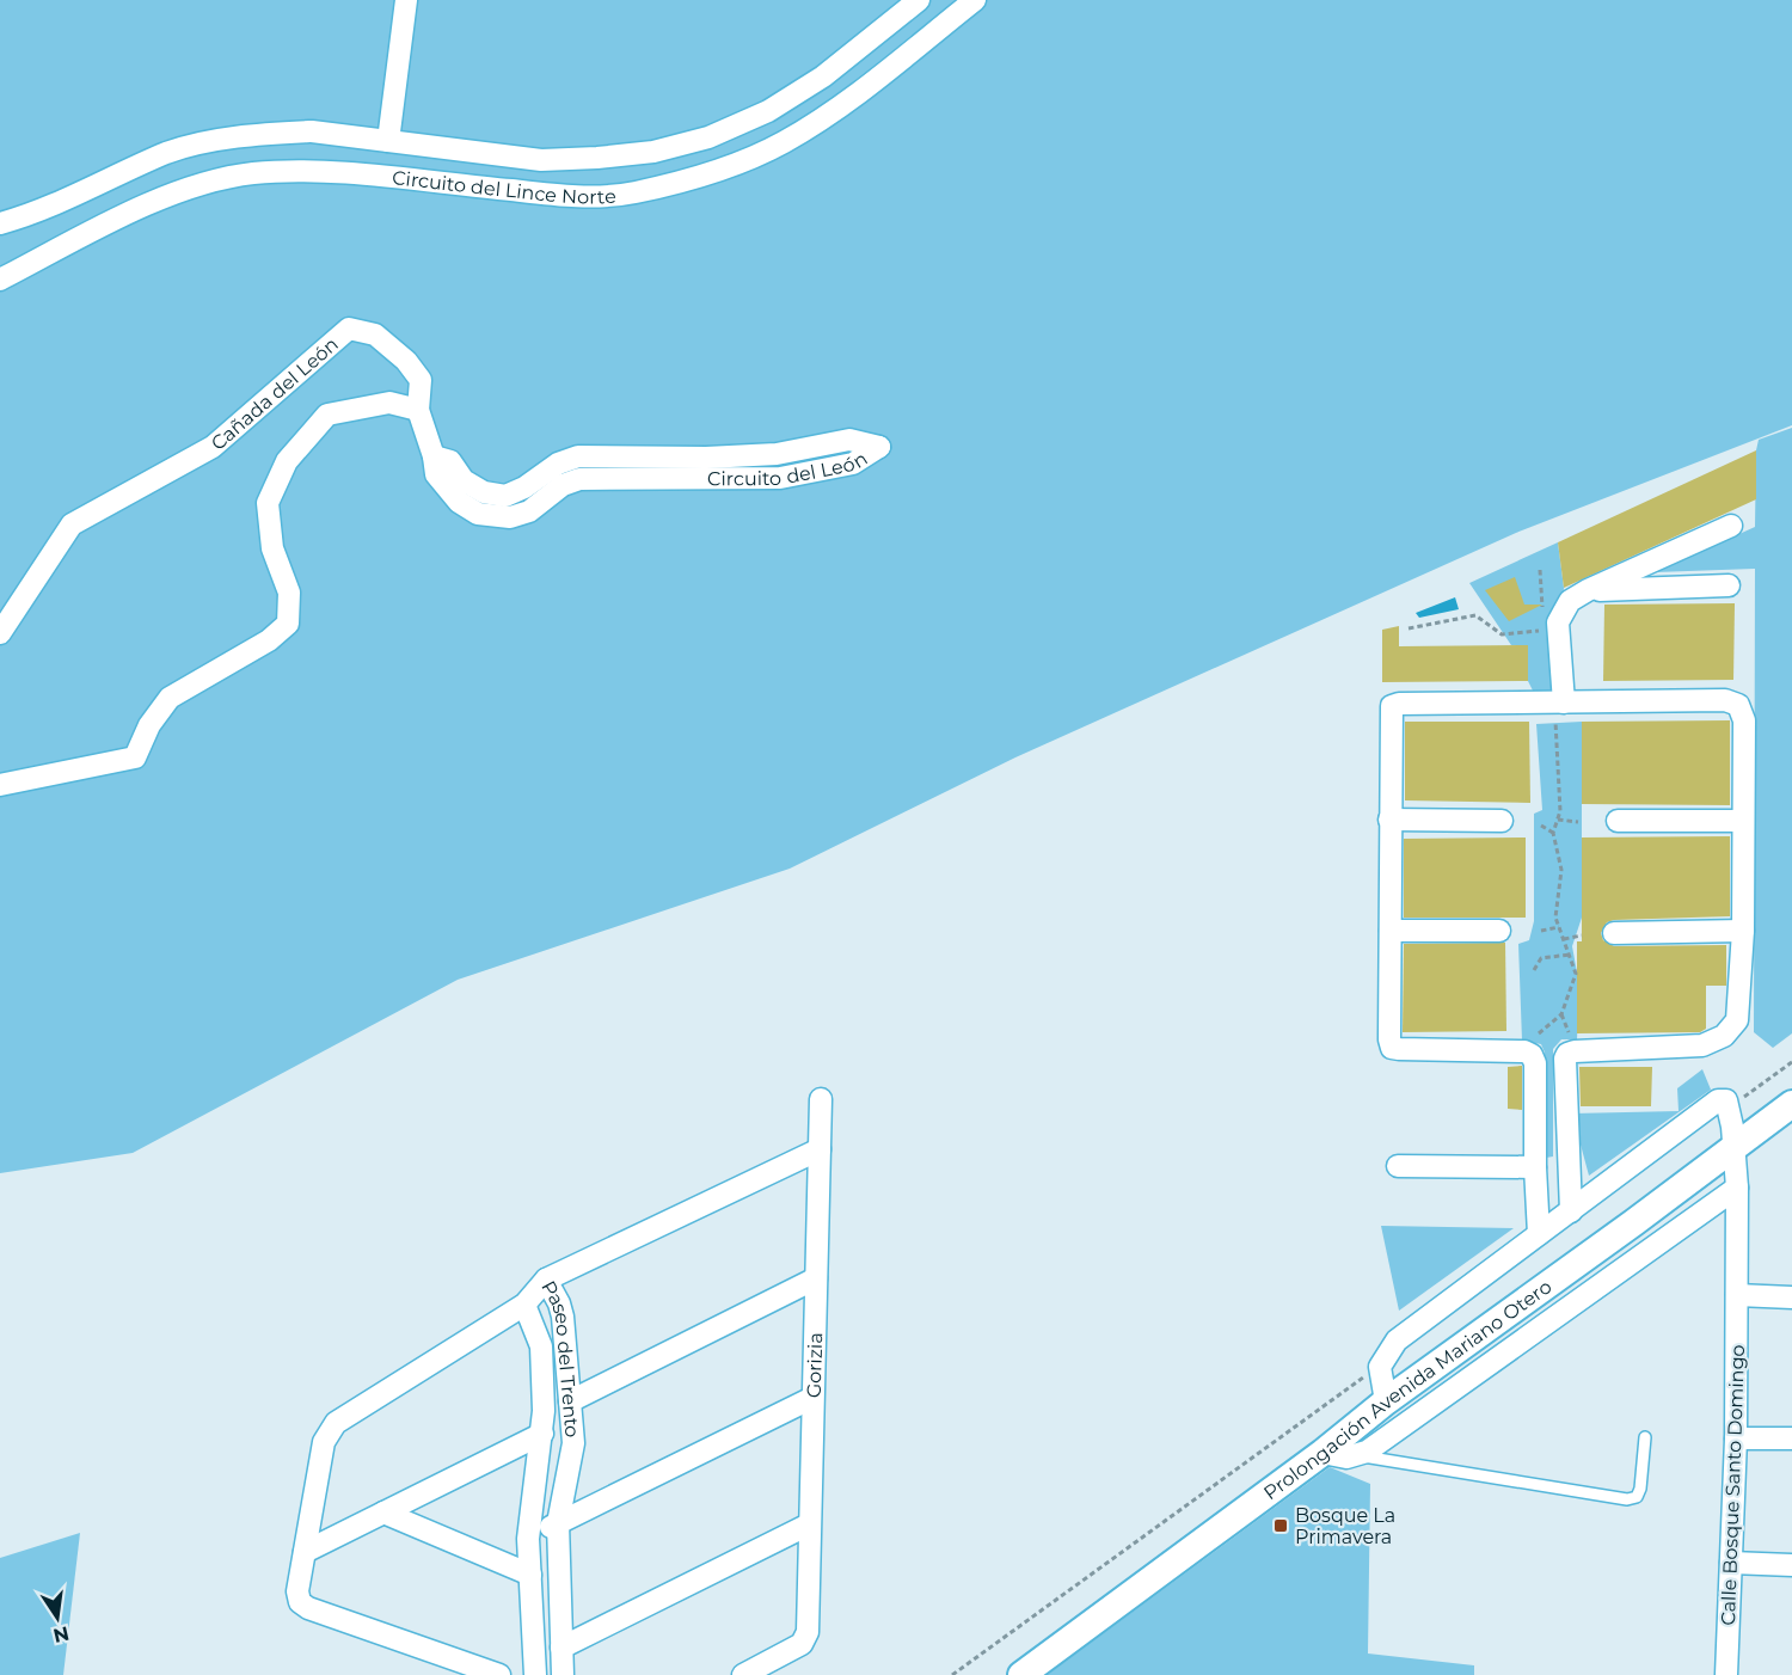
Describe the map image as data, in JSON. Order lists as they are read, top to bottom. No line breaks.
{"streets":{"street":["Circuito del Lince Norte","Cañada del León","Circuito del León","Paseo del Trento","Gorizia","Prolongación Avenida Mariano Otero","Calle Bosque Santo Domingo"]},"crossings":[["Cañada del León","Circuito del León"],["Prolongación Avenida Mariano Otero","Calle Bosque Santo Domingo"]],"places":{"transit":["Bosque La Primavera"]},"north":"bottom"}
